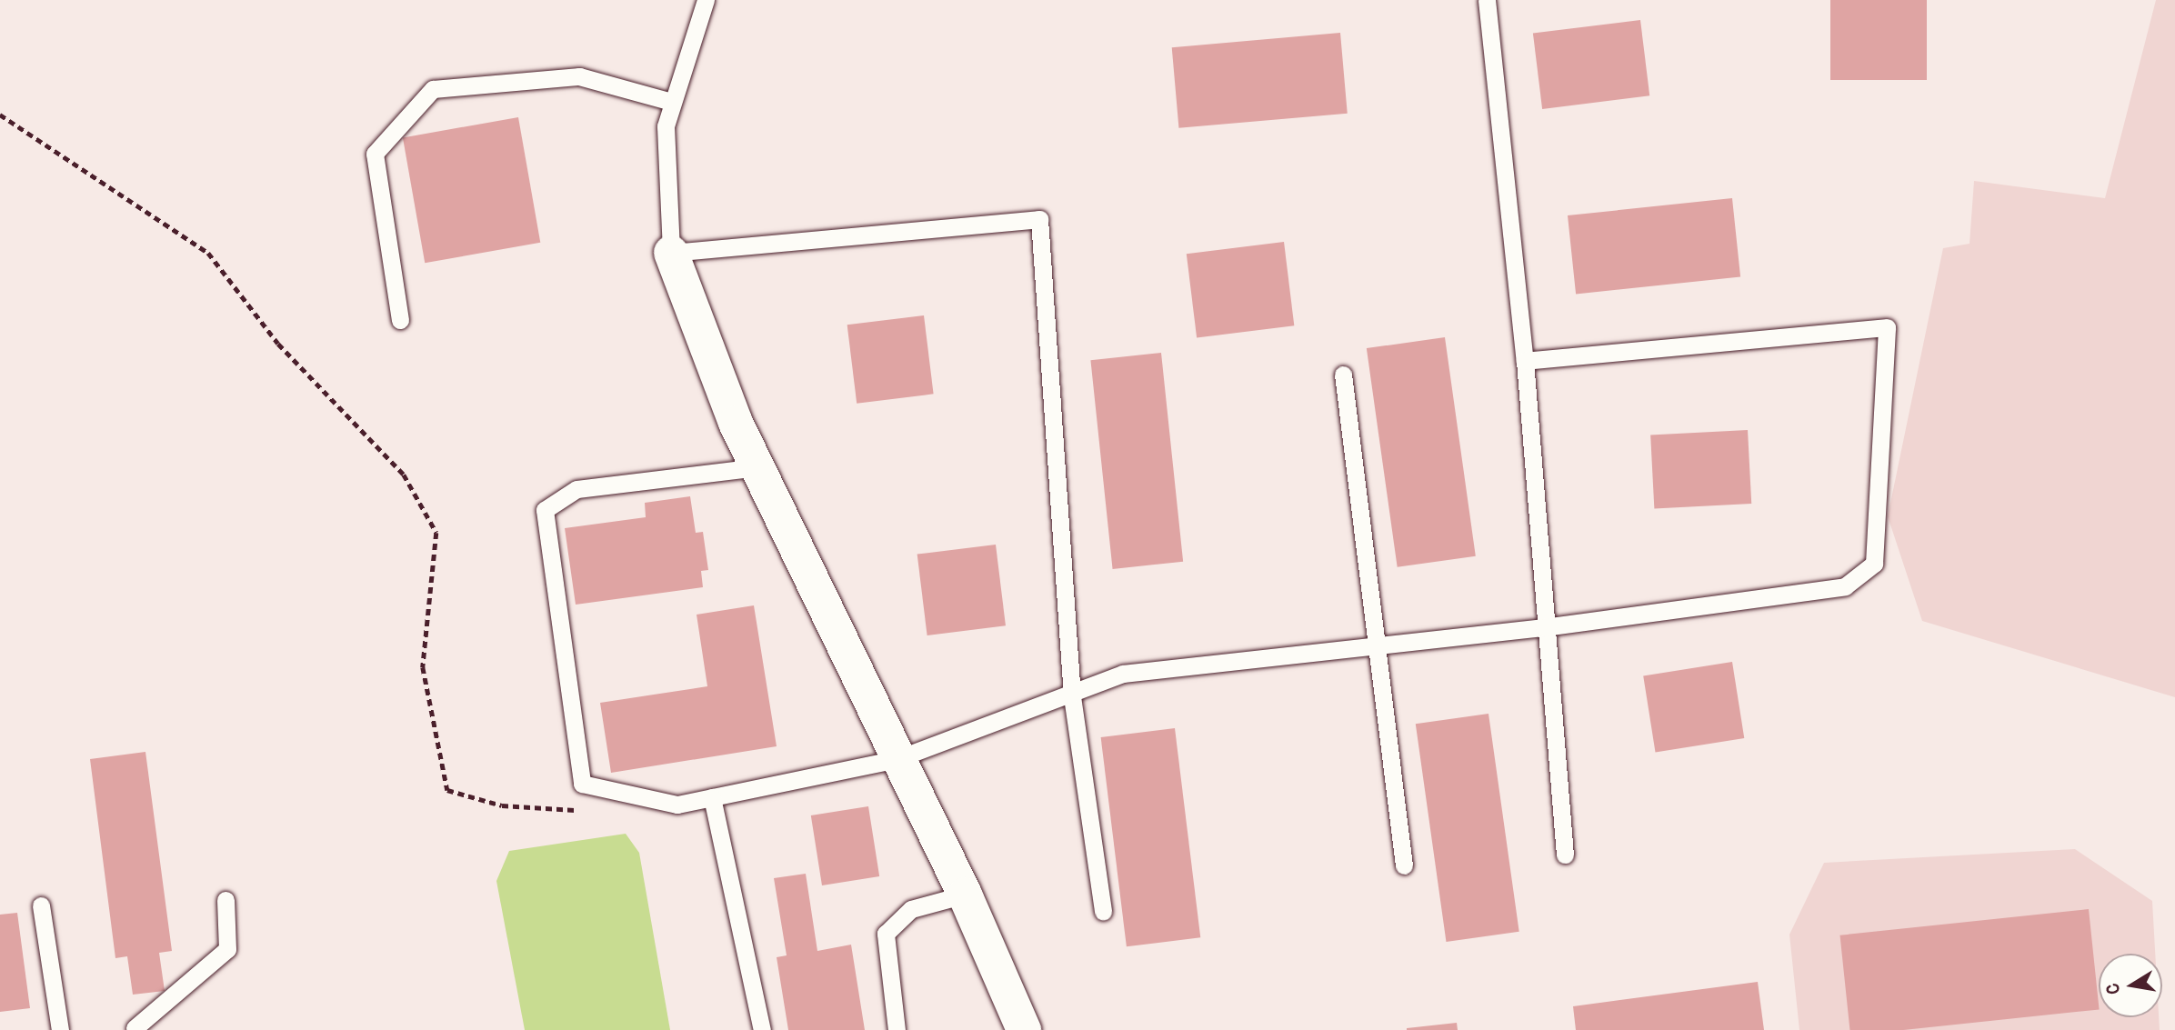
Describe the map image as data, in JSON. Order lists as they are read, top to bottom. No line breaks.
{"north":"left"}
